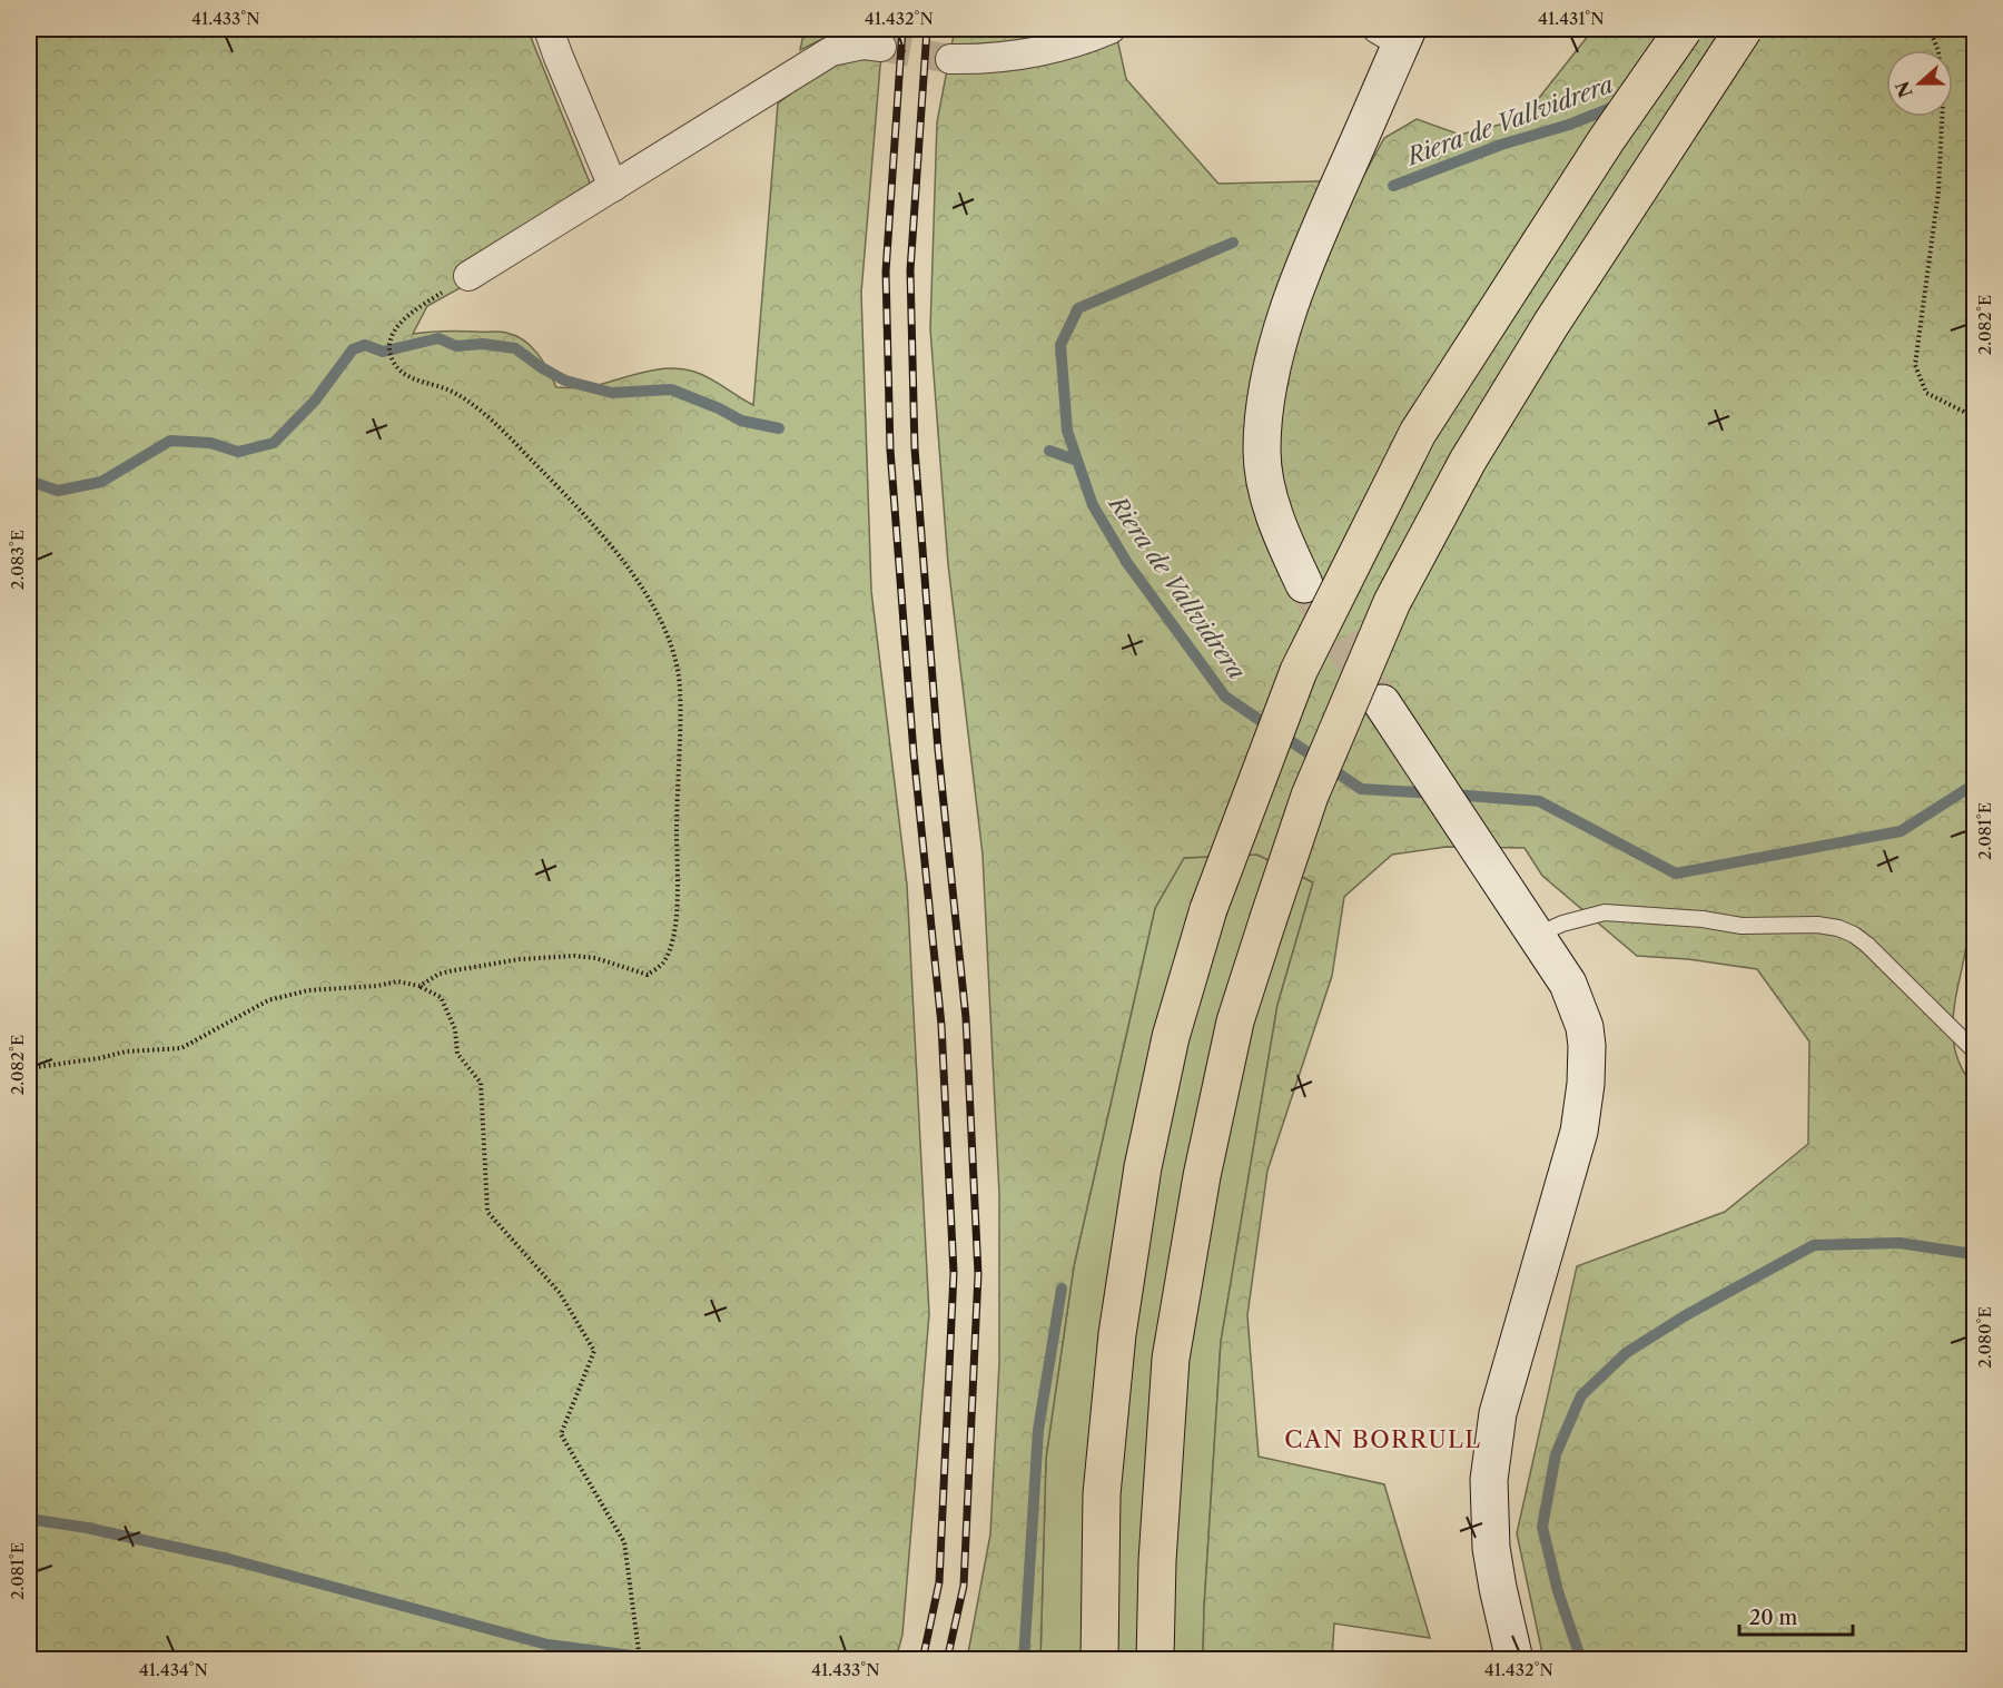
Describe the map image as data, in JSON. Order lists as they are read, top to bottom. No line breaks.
{"districts":["CAN BORRULL"],"water":["Riera de Vallvidrera"],"scale_bar":"20 m","north":"left","coordinates":["41.433°N","41.432°N","41.431°N","2.082°E","2.083°E","2.081°E","2.080°E","41.434°N"]}
